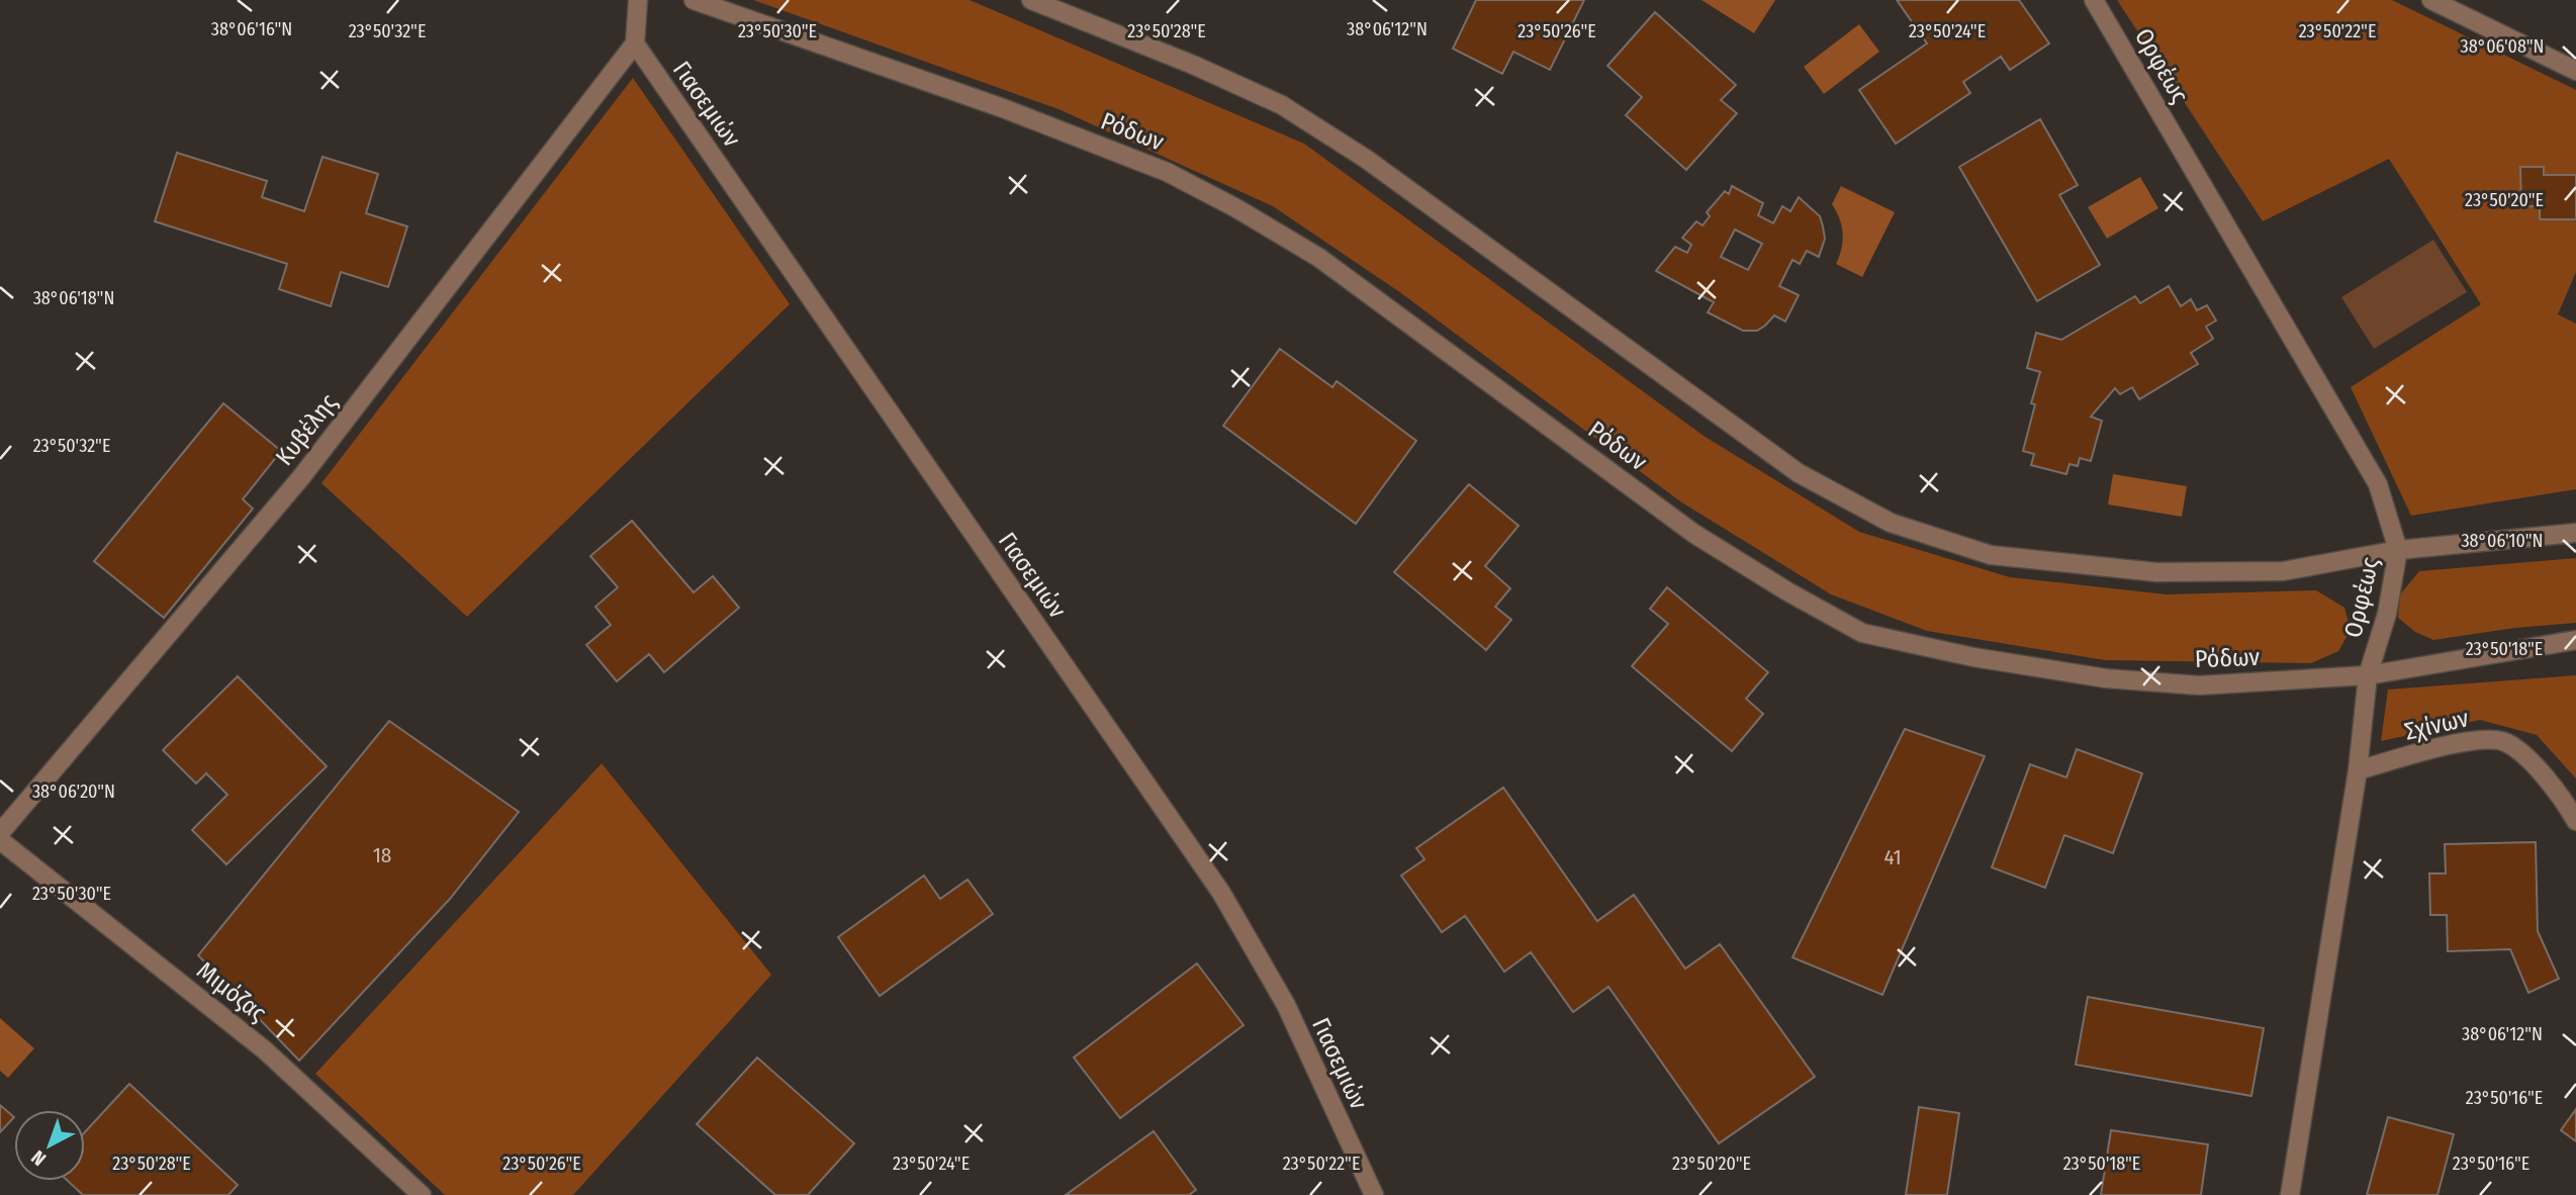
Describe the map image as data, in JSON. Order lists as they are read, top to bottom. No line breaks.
{"streets":{"street":["Ορφέως","Γιασεμιών","Ρόδων","Κυβέλης","Σχίνων","Μιμόζας"]},"crossings":[["Ορφέως","Ρόδων"],["Ορφέως","Σχίνων"],["Γιασεμιών","Κυβέλης"]],"house_numbers":["18","41"],"north":"bottom left","coordinates":["38°06'16\"N","38°06'12\"N","23°50'32\"E","23°50'30\"E","23°50'28\"E","23°50'26\"E","23°50'24\"E","23°50'22\"E","38°06'08\"N","23°50'20\"E","38°06'18\"N","38°06'10\"N","23°50'18\"E","38°06'20\"N","23°50'16\"E"]}
